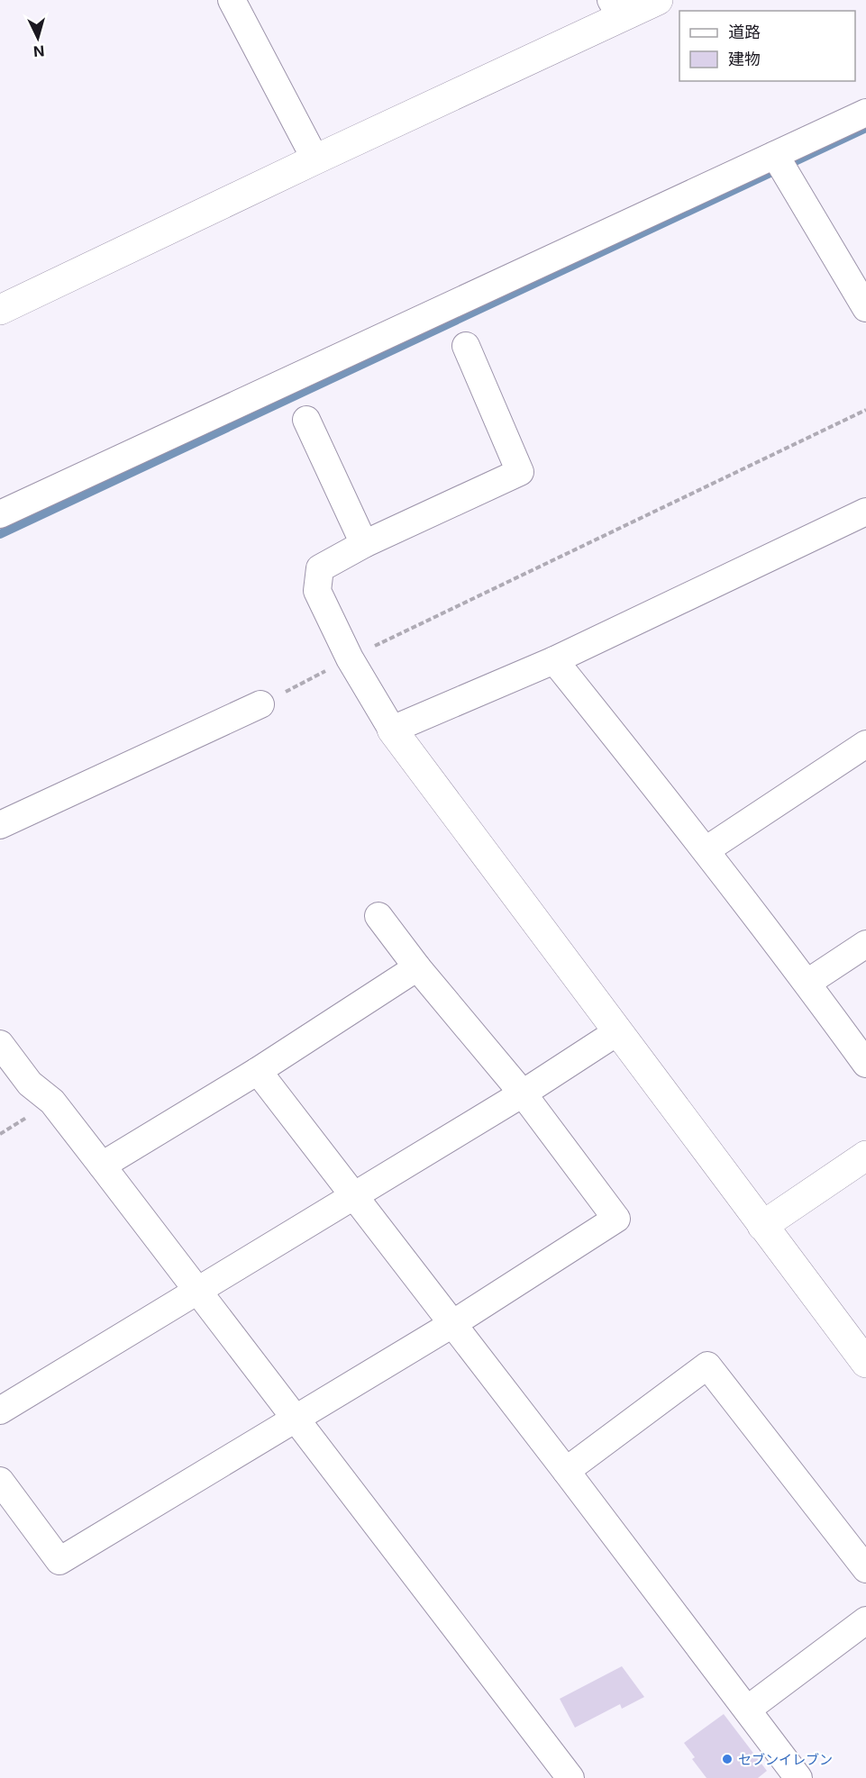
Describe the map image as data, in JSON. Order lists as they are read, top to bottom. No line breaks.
{"places":["セブンイレブン"],"legend":["道路","建物"],"north":"bottom"}
